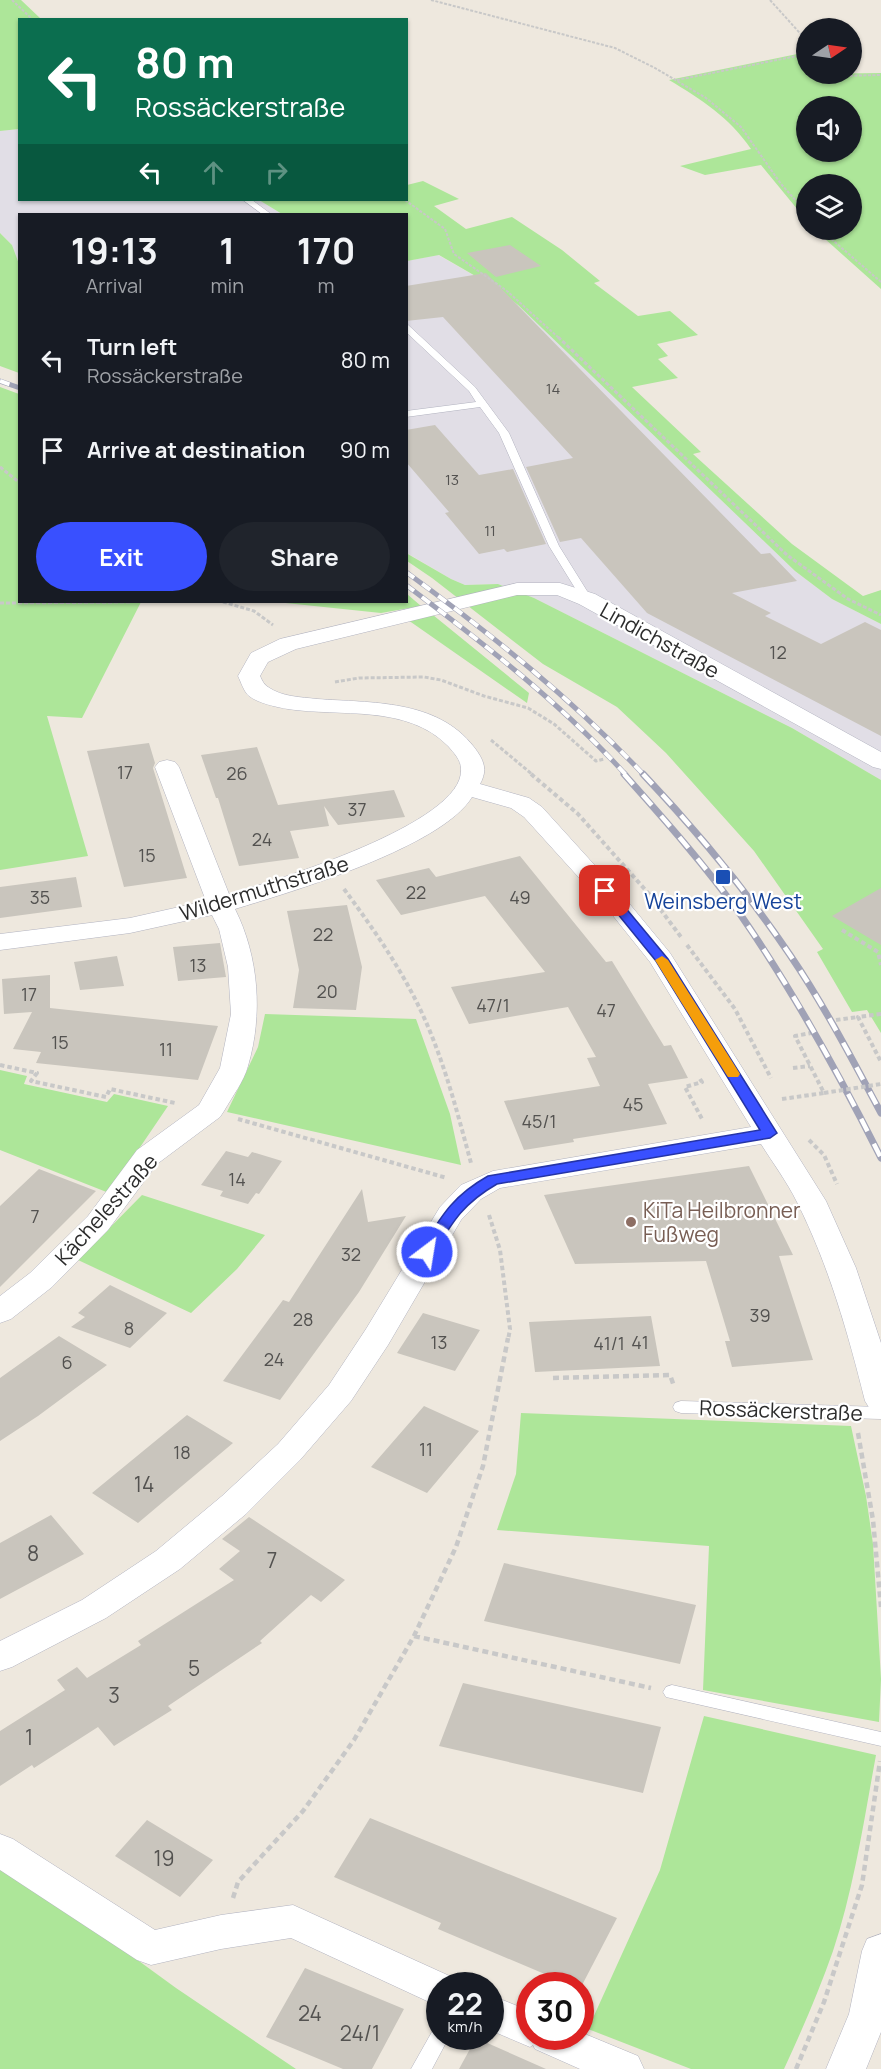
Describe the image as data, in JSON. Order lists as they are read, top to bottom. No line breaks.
{"streets":{"street":["Lindichstraße","Wildermuthstraße","Kächelestraße","Rossäckerstraße"]},"crossings":[["Wildermuthstraße","Kächelestraße"],["Wildermuthstraße","Rossäckerstraße"]],"places":{"transit":["Weinsberg West"],"other":["KiTa Heilbronner Fußweg"]},"house_numbers":["14","13","11","12","17","26","37","24","15","22","35","49","22","13","20","17","47/1","47","15","11","45","45/1","14","7","32","39","28","8","13","41","41/1","24","6","11","18","14","8","7","5","3","1","19","24","24/1"],"north":"right","page":{"turn":["80 m","Rossäckerstraße"],"eta":["19:13","Arrival","1","min","170","m"],"list":[{"name":"Turn left","note":"Rossäckerstraße","value":"80 m"},{"name":"Arrive at destination","value":"90 m"}],"buttons":["Exit","Share"],"speed":"22 km/h","limit":"30"}}
